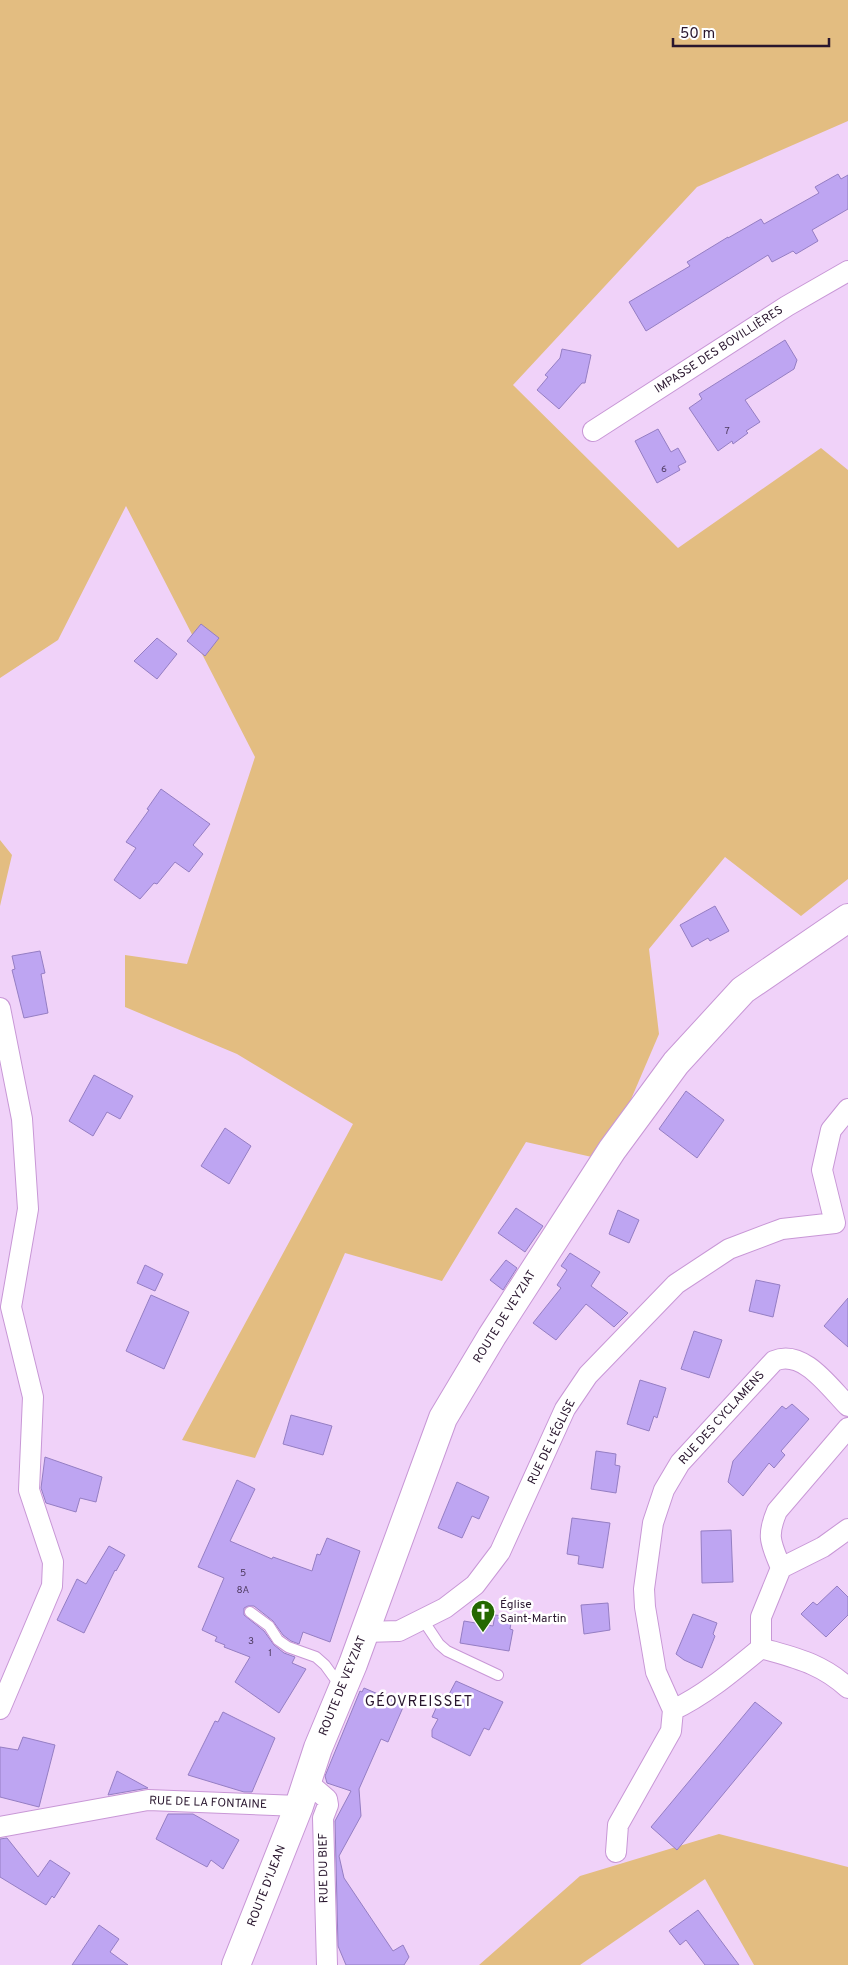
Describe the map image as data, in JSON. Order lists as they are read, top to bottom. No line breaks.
{"streets":{"street":["IMPASSE DES BOVILLIÈRES","ROUTE DE VEYZIAT","RUE DES CYCLAMENS","RUE DE L'ÉGLISE","RUE DE LA FONTAINE","RUE DU BIEF","ROUTE D'IJEAN"]},"crossings":[["ROUTE DE VEYZIAT","RUE DE L'ÉGLISE"],["ROUTE DE VEYZIAT","RUE DE LA FONTAINE"],["ROUTE DE VEYZIAT","RUE DU BIEF"],["ROUTE DE VEYZIAT","ROUTE D'IJEAN"],["RUE DE LA FONTAINE","RUE DU BIEF"],["RUE DE LA FONTAINE","ROUTE D'IJEAN"],["RUE DU BIEF","ROUTE D'IJEAN"]],"districts":["GÉOVREISSET"],"places":{"church":["Église Saint-Martin"]},"house_numbers":["7","6","5","8A","3","1"],"scale_bar":"50 m"}
